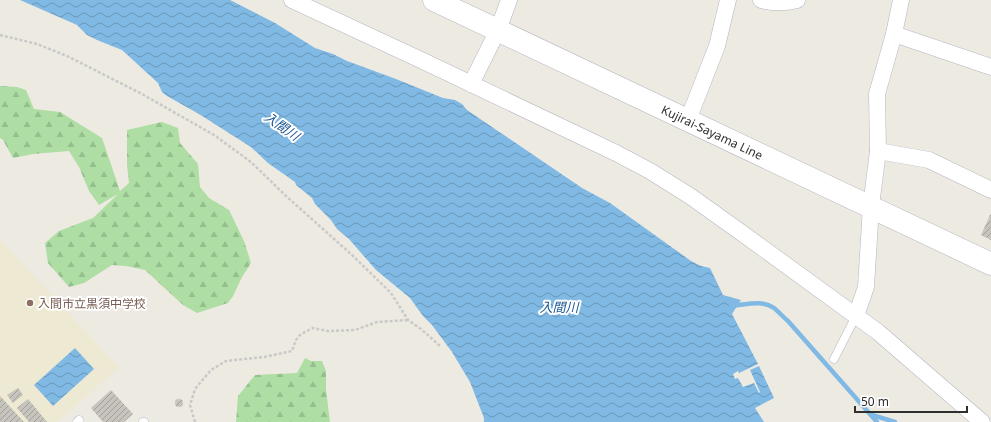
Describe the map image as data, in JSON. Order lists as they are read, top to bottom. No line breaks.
{"streets":{"main road":["Kujirai-Sayama Line"]},"water":["入間川"],"places":["入間市立黒須中学校"],"scale_bar":"50 m"}
